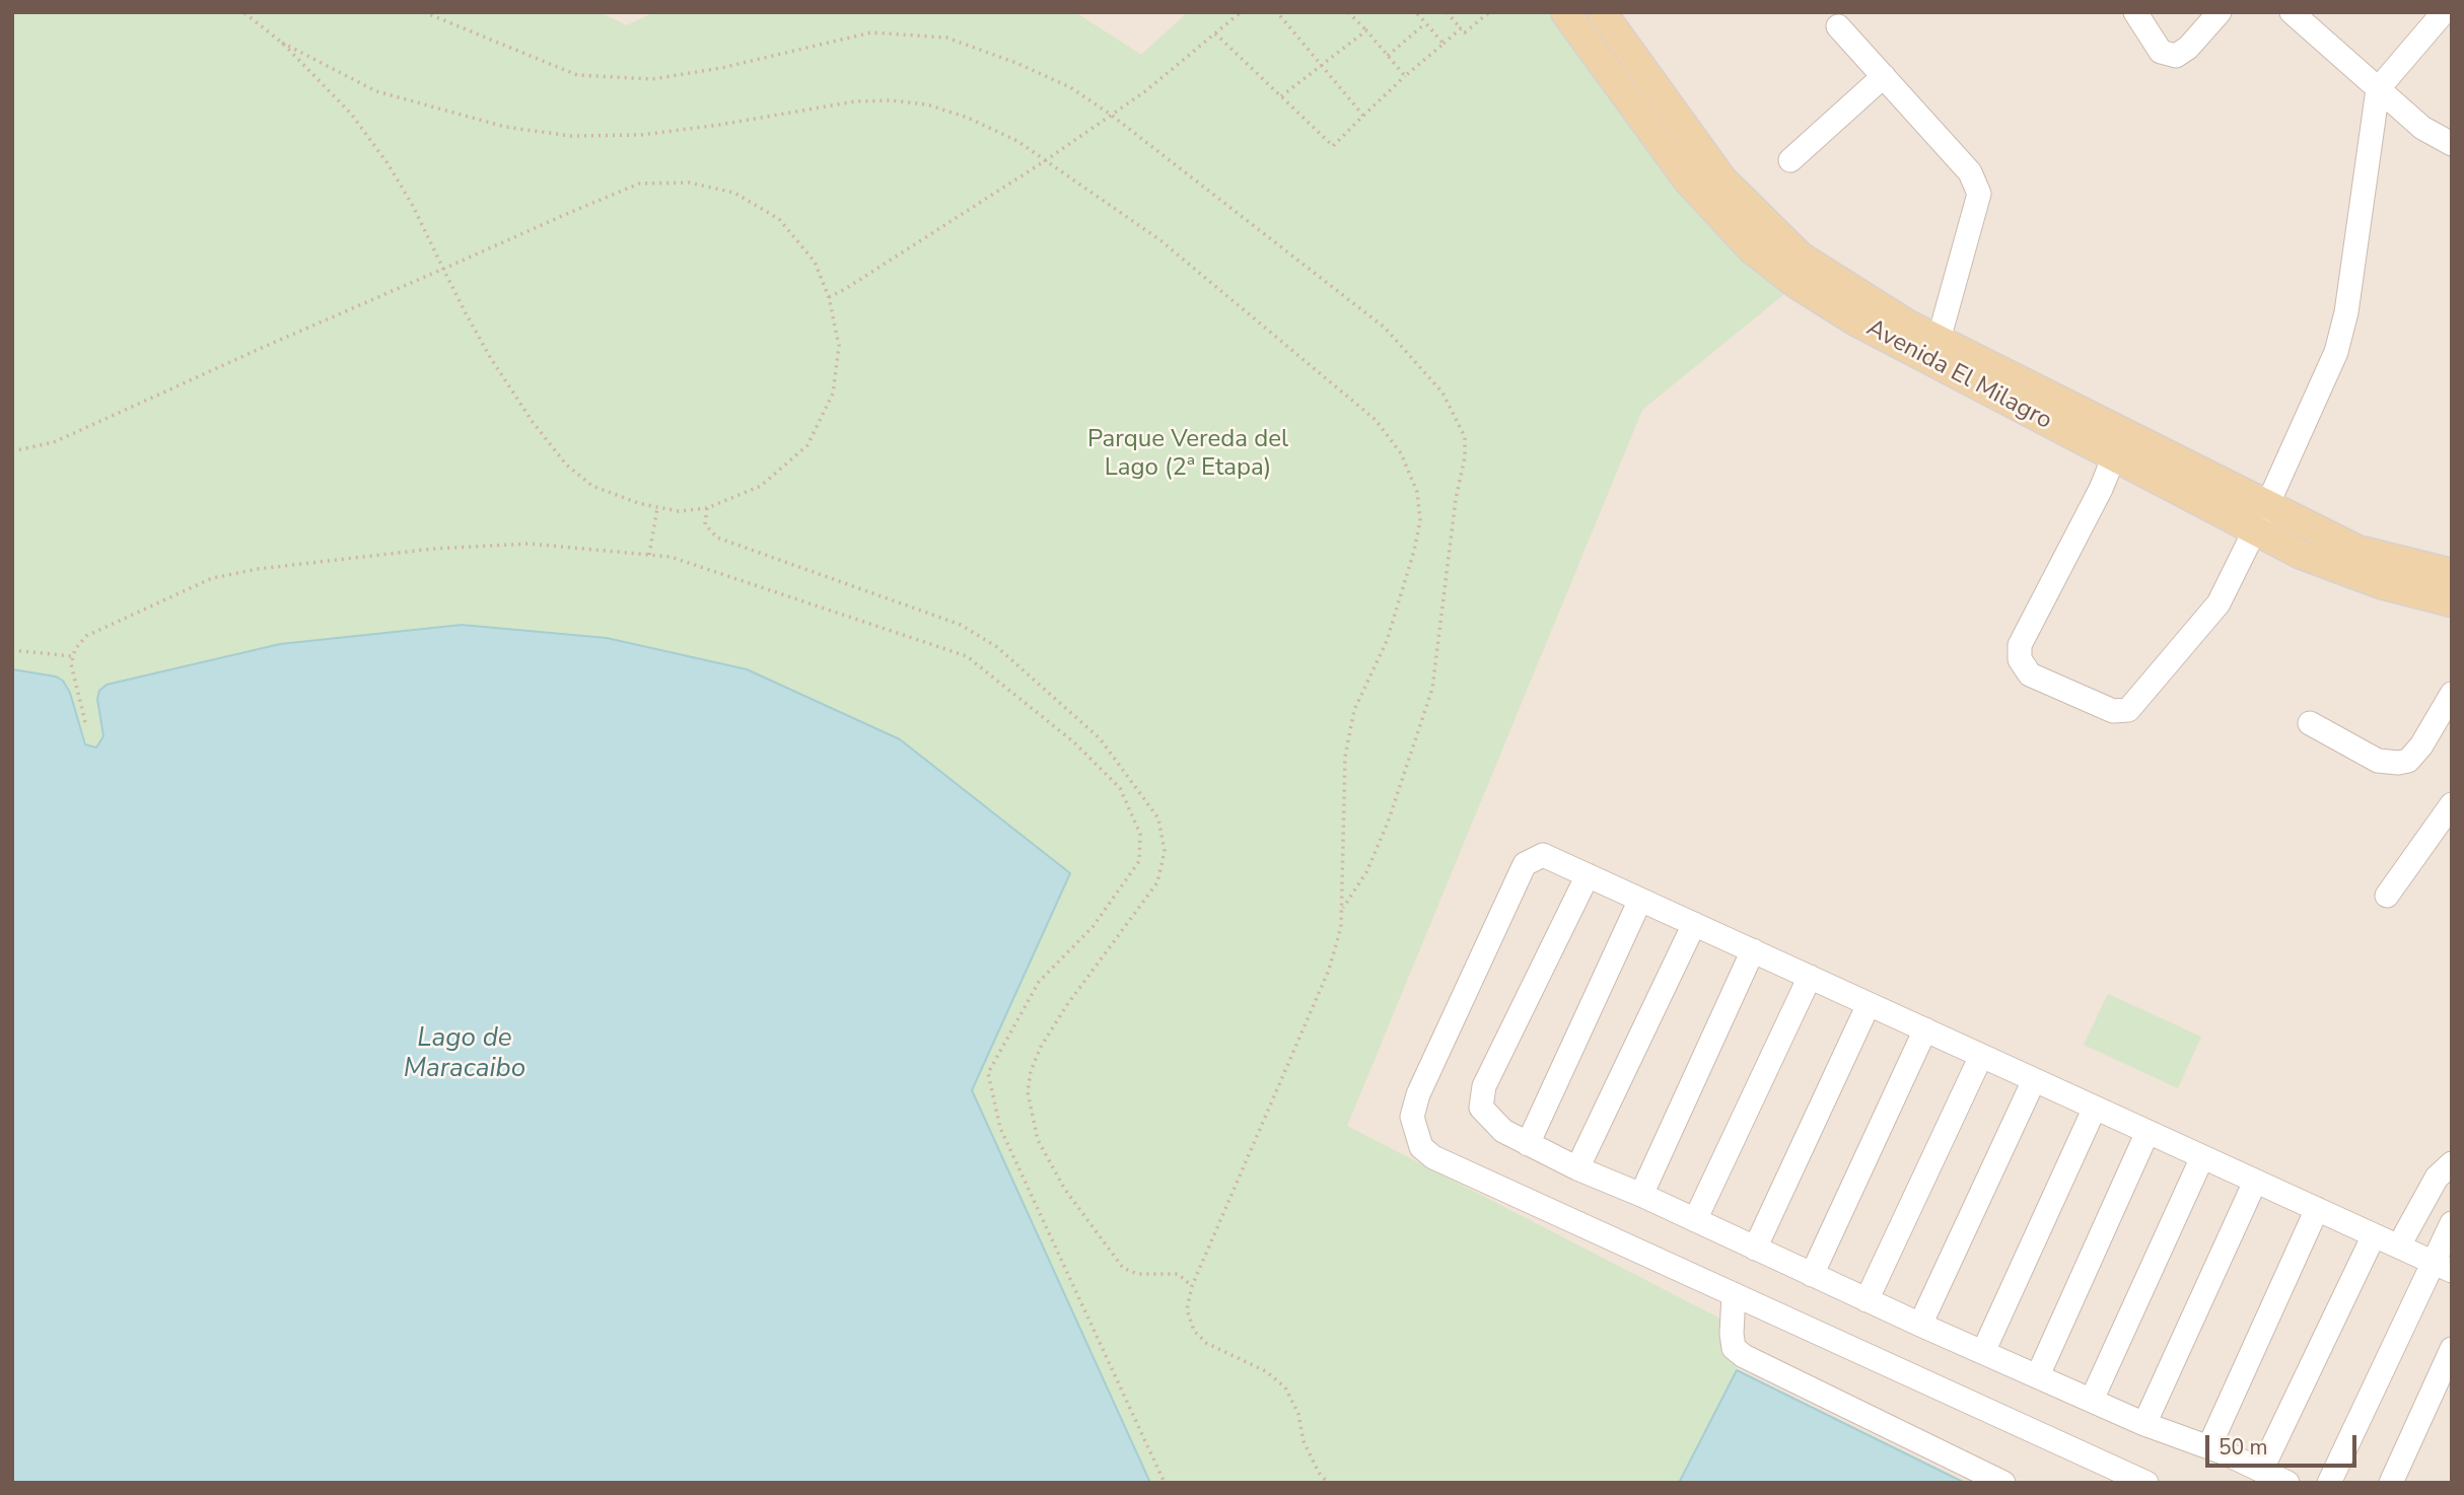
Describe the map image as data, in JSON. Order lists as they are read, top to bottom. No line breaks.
{"streets":{"main road":["Avenida El Milagro"]},"water":["Lago de Maracaibo"],"parks":["Parque Vereda del Lago (2ª Etapa)"],"scale_bar":"50 m"}
